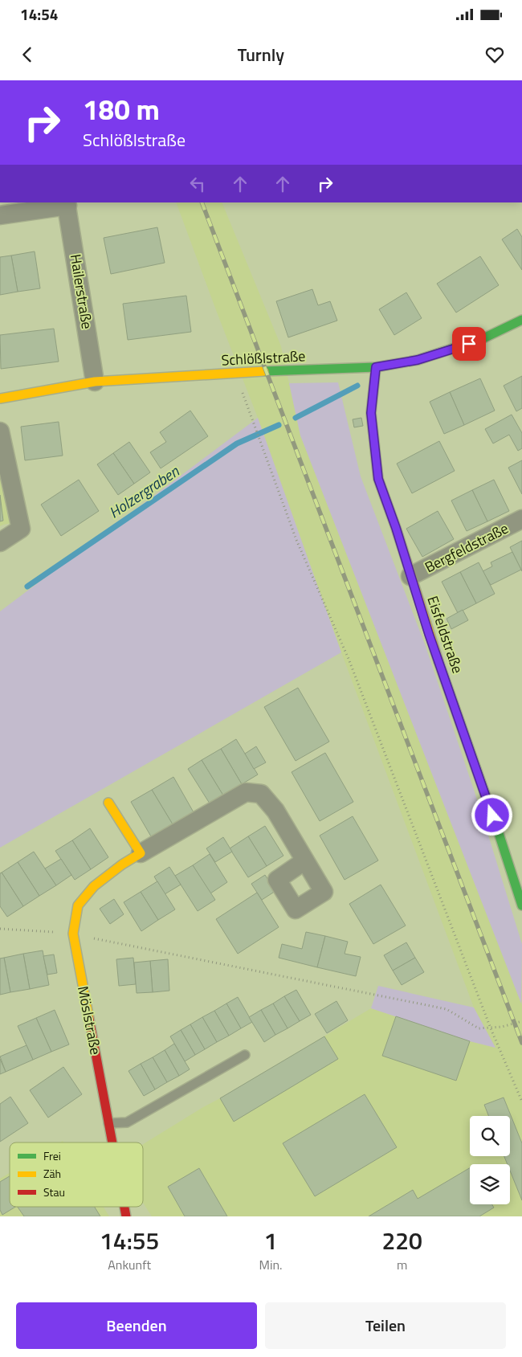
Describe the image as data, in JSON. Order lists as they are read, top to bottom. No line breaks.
{"streets":{"street":["Hailerstraße","Schlößlstraße","Bergfeldstraße","Eisfeldstraße","Möslstraße"]},"crossings":[["Hailerstraße","Schlößlstraße"],["Schlößlstraße","Eisfeldstraße"],["Bergfeldstraße","Eisfeldstraße"]],"water":["Holzergraben"],"legend":["Frei","Zäh","Stau"],"page":{"status":"14:54","header":"Turnly","turn":["180 m","Schlößlstraße"],"eta":["14:55","Ankunft","1","Min.","220","m"],"buttons":["Beenden","Teilen"]}}
